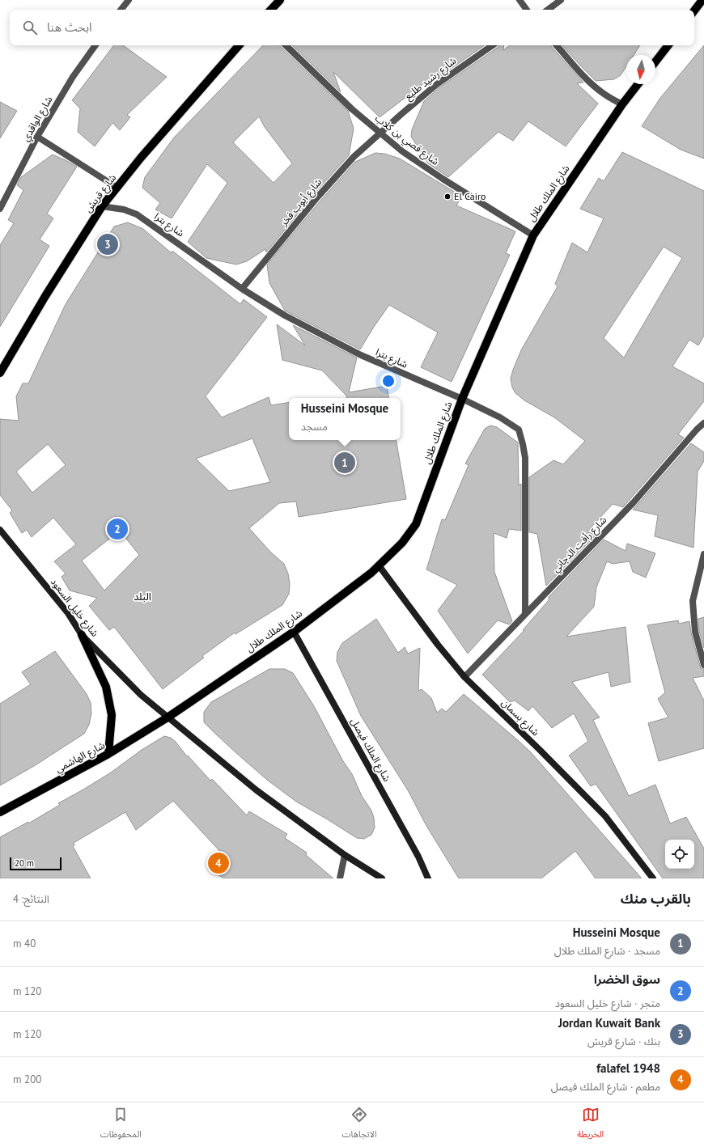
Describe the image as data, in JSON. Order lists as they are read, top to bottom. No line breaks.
{"streets":{"main road":["شارع قريش","شارع الملك طلال","شارع خليل السعود","شارع بسمان","شارع الملك فيصل","شارع الهاشمي"],"street":["شارع رشيد طليع","شارع الواقدي","شارع قصي بن كلاب","شارع أيوب فخر","شارع بترا","شارع رأفت الدجاني"]},"crossings":[["شارع رشيد طليع","شارع قصي بن كلاب"],["شارع رشيد طليع","شارع أيوب فخر"],["شارع قصي بن كلاب","شارع الملك طلال"],["شارع قصي بن كلاب","شارع أيوب فخر"],["شارع قريش","شارع بترا"],["شارع الملك طلال","شارع بترا"],["شارع الملك طلال","شارع خليل السعود"],["شارع الملك طلال","شارع بسمان"],["شارع الملك طلال","شارع الملك فيصل"],["شارع الملك طلال","شارع الهاشمي"],["شارع أيوب فخر","شارع بترا"],["شارع بترا","شارع رأفت الدجاني"],["شارع رأفت الدجاني","شارع بسمان"],["شارع خليل السعود","شارع الهاشمي"]],"districts":["البلد"],"places":["El Cairo"],"scale_bar":"20 m","north":"bottom","page":{"search":"ابحث هنا","pins":["3","1","2","4"],"popup":["Husseini Mosque","مسجد"],"scale":"20 m","heading":["بالقرب منك","النتائج: 4"],"list":[{"mark":"1","name":"Husseini Mosque","note":"مسجد · شارع الملك طلال","value":"40 m"},{"mark":"2","name":"سوق الخضرا","note":"متجر · شارع خليل السعود","value":"120 m"},{"mark":"3","name":"Jordan Kuwait Bank","note":"بنك · شارع قريش","value":"120 m"},{"mark":"4","name":"1948 falafel","note":"مطعم · شارع الملك فيصل","value":"200 m"}],"nav":["الخريطة","الاتجاهات","المحفوظات"]}}
